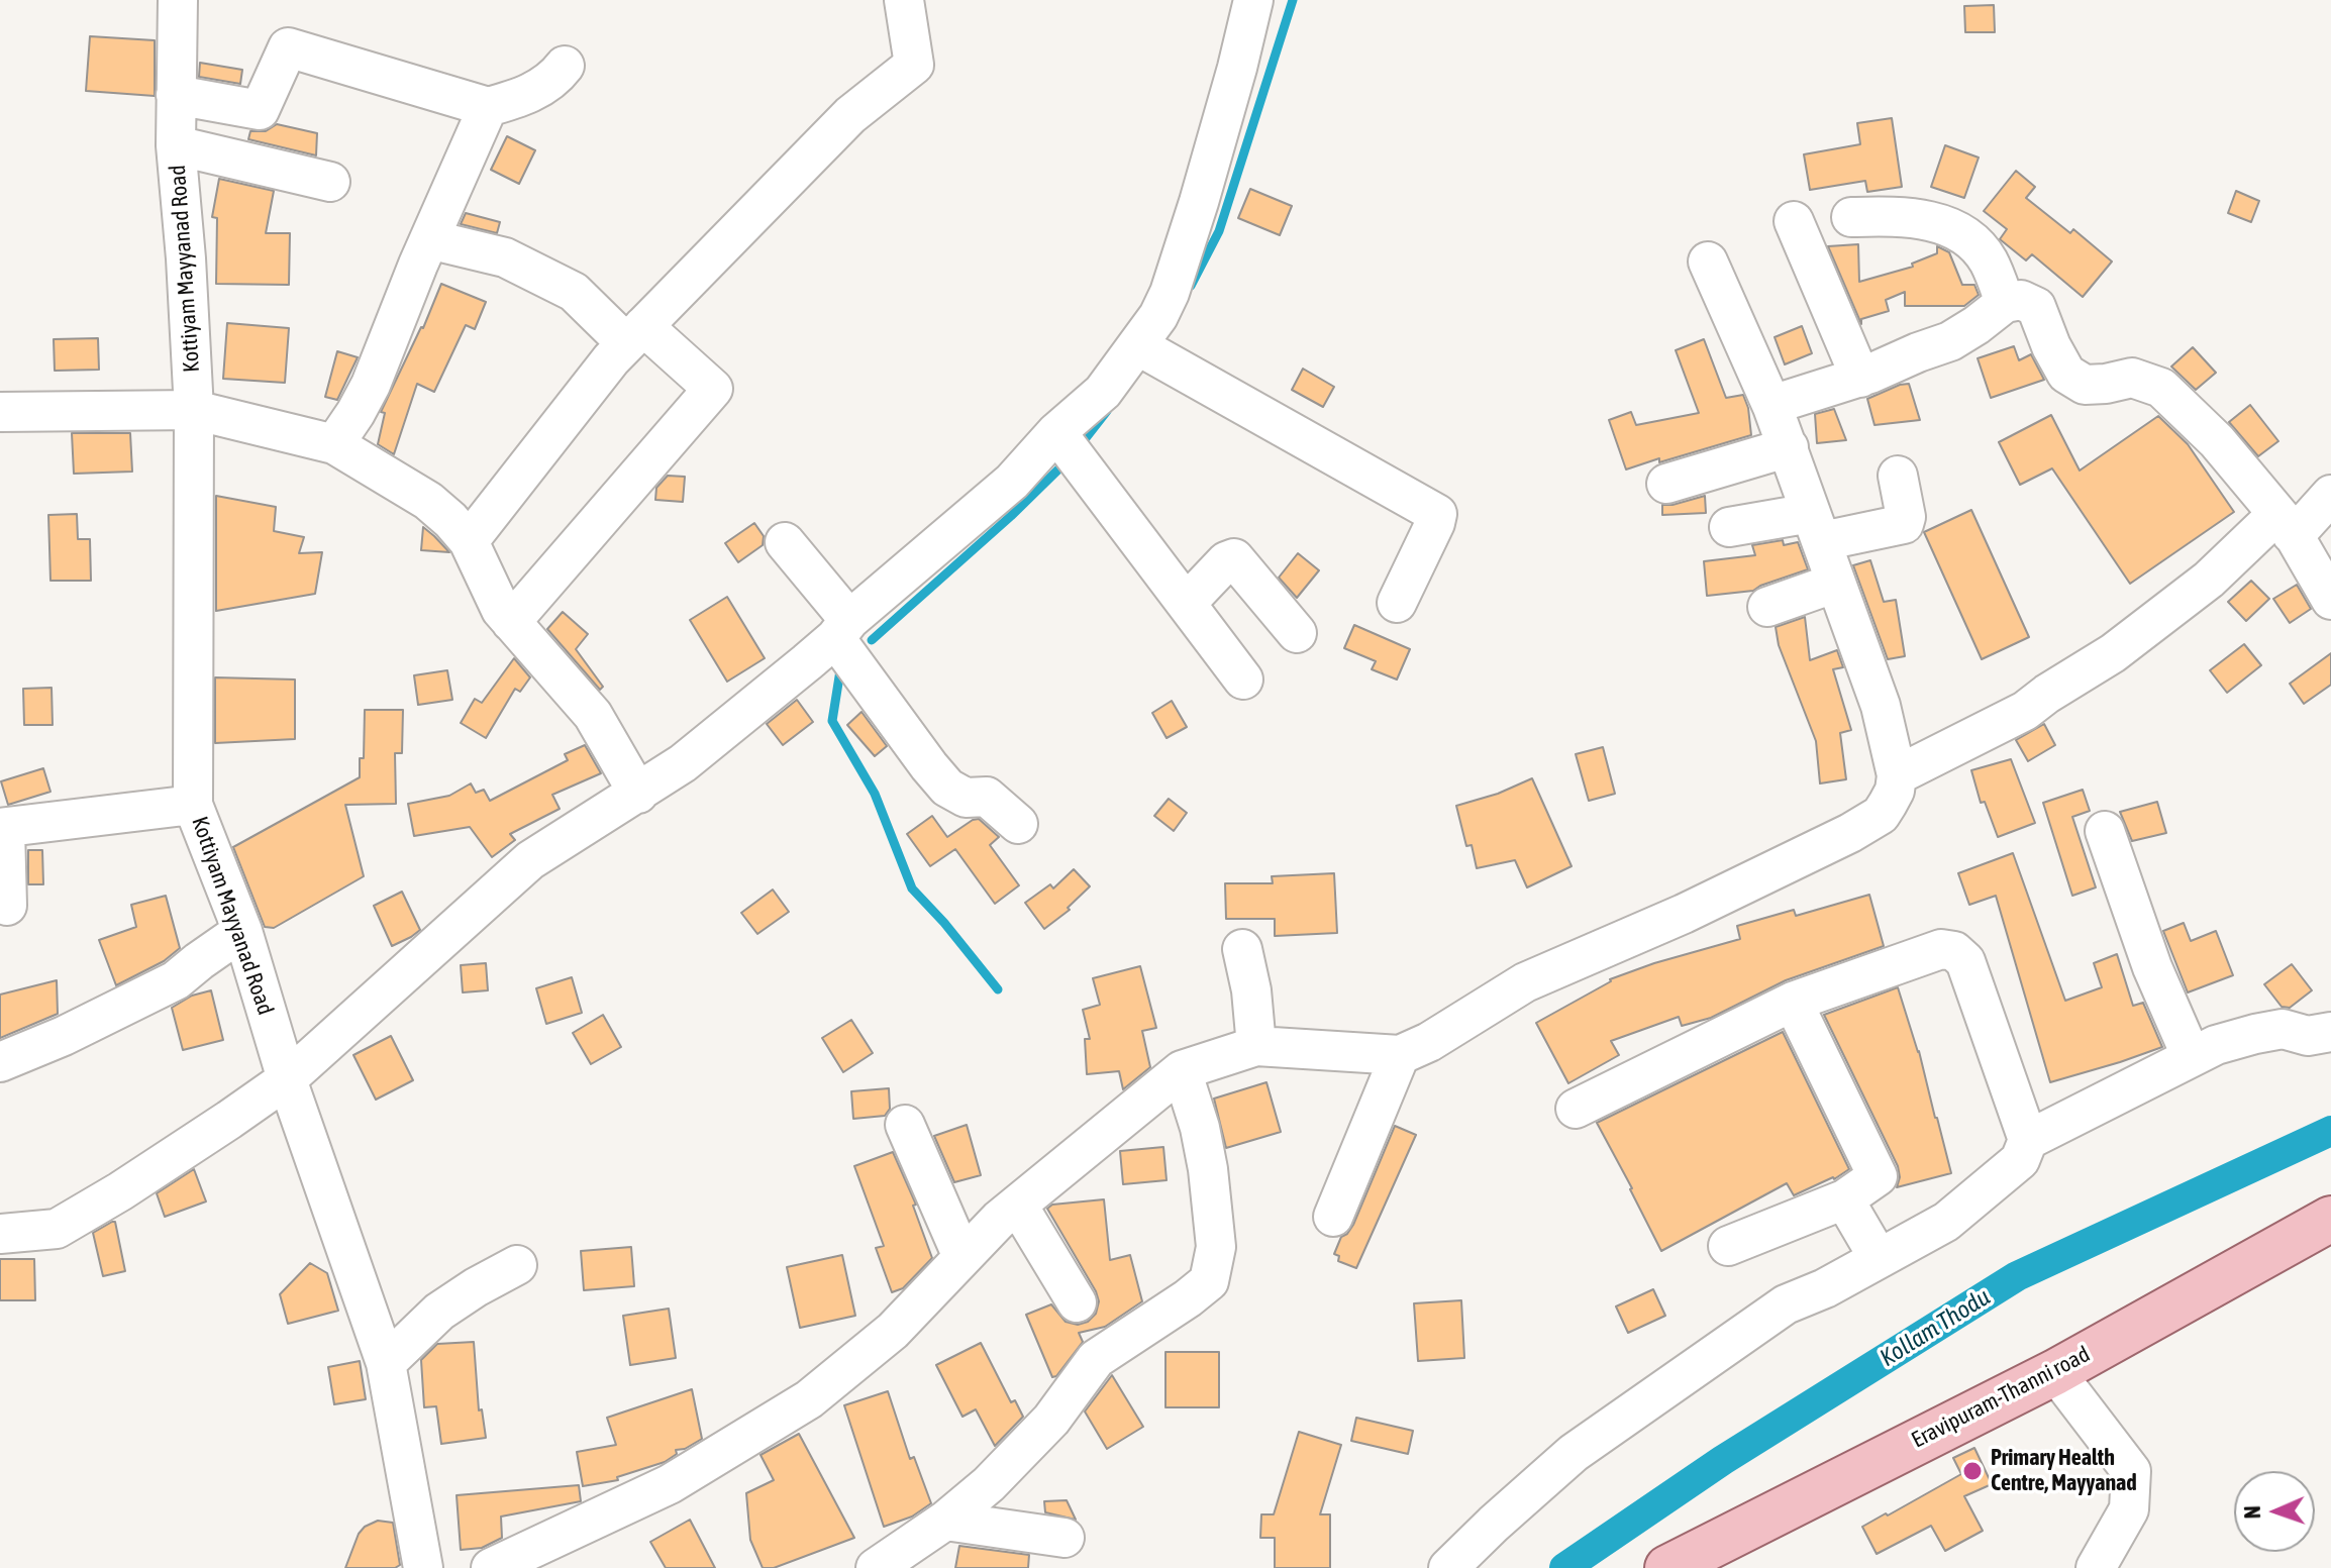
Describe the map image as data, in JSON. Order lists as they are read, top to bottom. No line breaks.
{"streets":{"main road":["Eravipuram-Thanni road"],"street":["Kottiyam Mayyanad Road"]},"water":["Kollam Thodu"],"places":["Primary Health Centre, Mayyanad"],"north":"left"}
